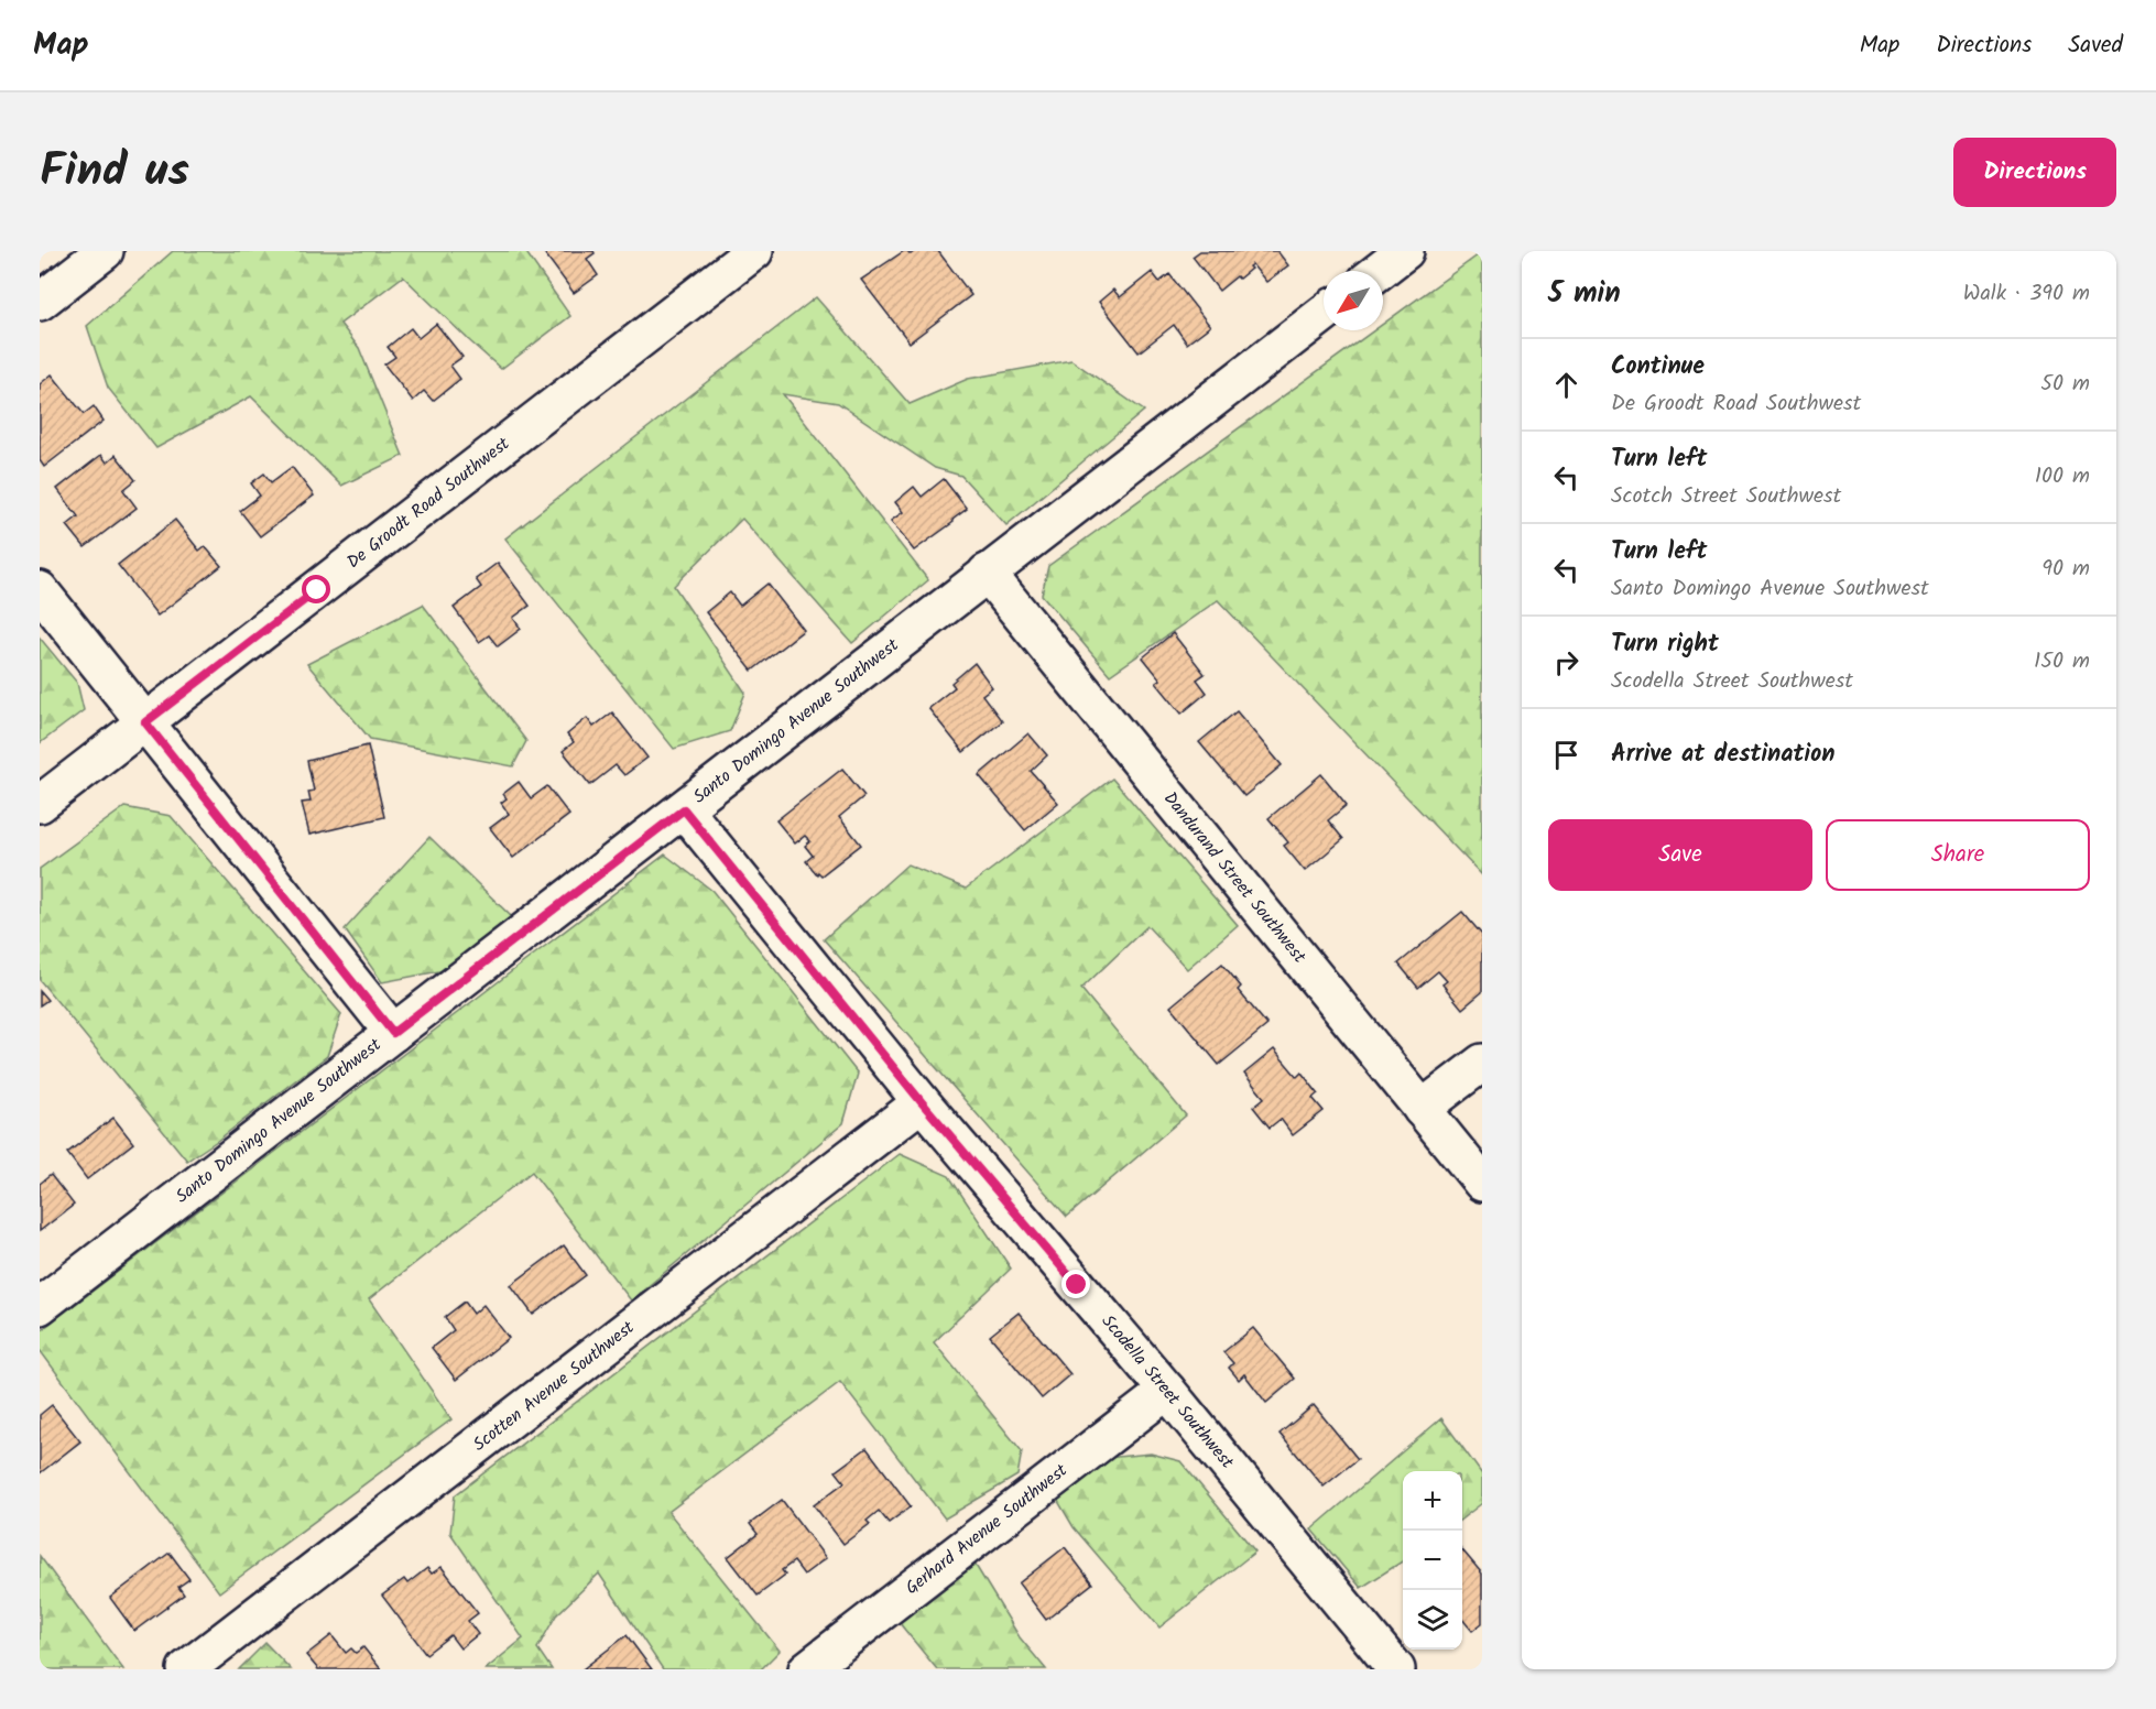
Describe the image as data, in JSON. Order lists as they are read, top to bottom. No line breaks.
{"streets":{"street":["De Groodt Road Southwest","Santo Domingo Avenue Southwest","Dandurand Street Southwest","Scotten Avenue Southwest","Scodella Street Southwest","Gerhard Avenue Southwest"]},"crossings":[["Santo Domingo Avenue Southwest","Dandurand Street Southwest"],["Santo Domingo Avenue Southwest","Scodella Street Southwest"],["Scotten Avenue Southwest","Scodella Street Southwest"],["Scodella Street Southwest","Gerhard Avenue Southwest"]],"north":"bottom left","page":{"header":"Map","nav":["Map","Directions","Saved"],"title":"Find us","buttons":["Directions",["Save","Share"]],"heading":["5 min","Walk · 390 m"],"list":[["Continue","De Groodt Road Southwest","50 m"],["Turn left","Scotch Street Southwest","100 m"],["Turn left","Santo Domingo Avenue Southwest","90 m"],["Turn right","Scodella Street Southwest","150 m"],"Arrive at destination"],"map_buttons":["+","−"]}}
